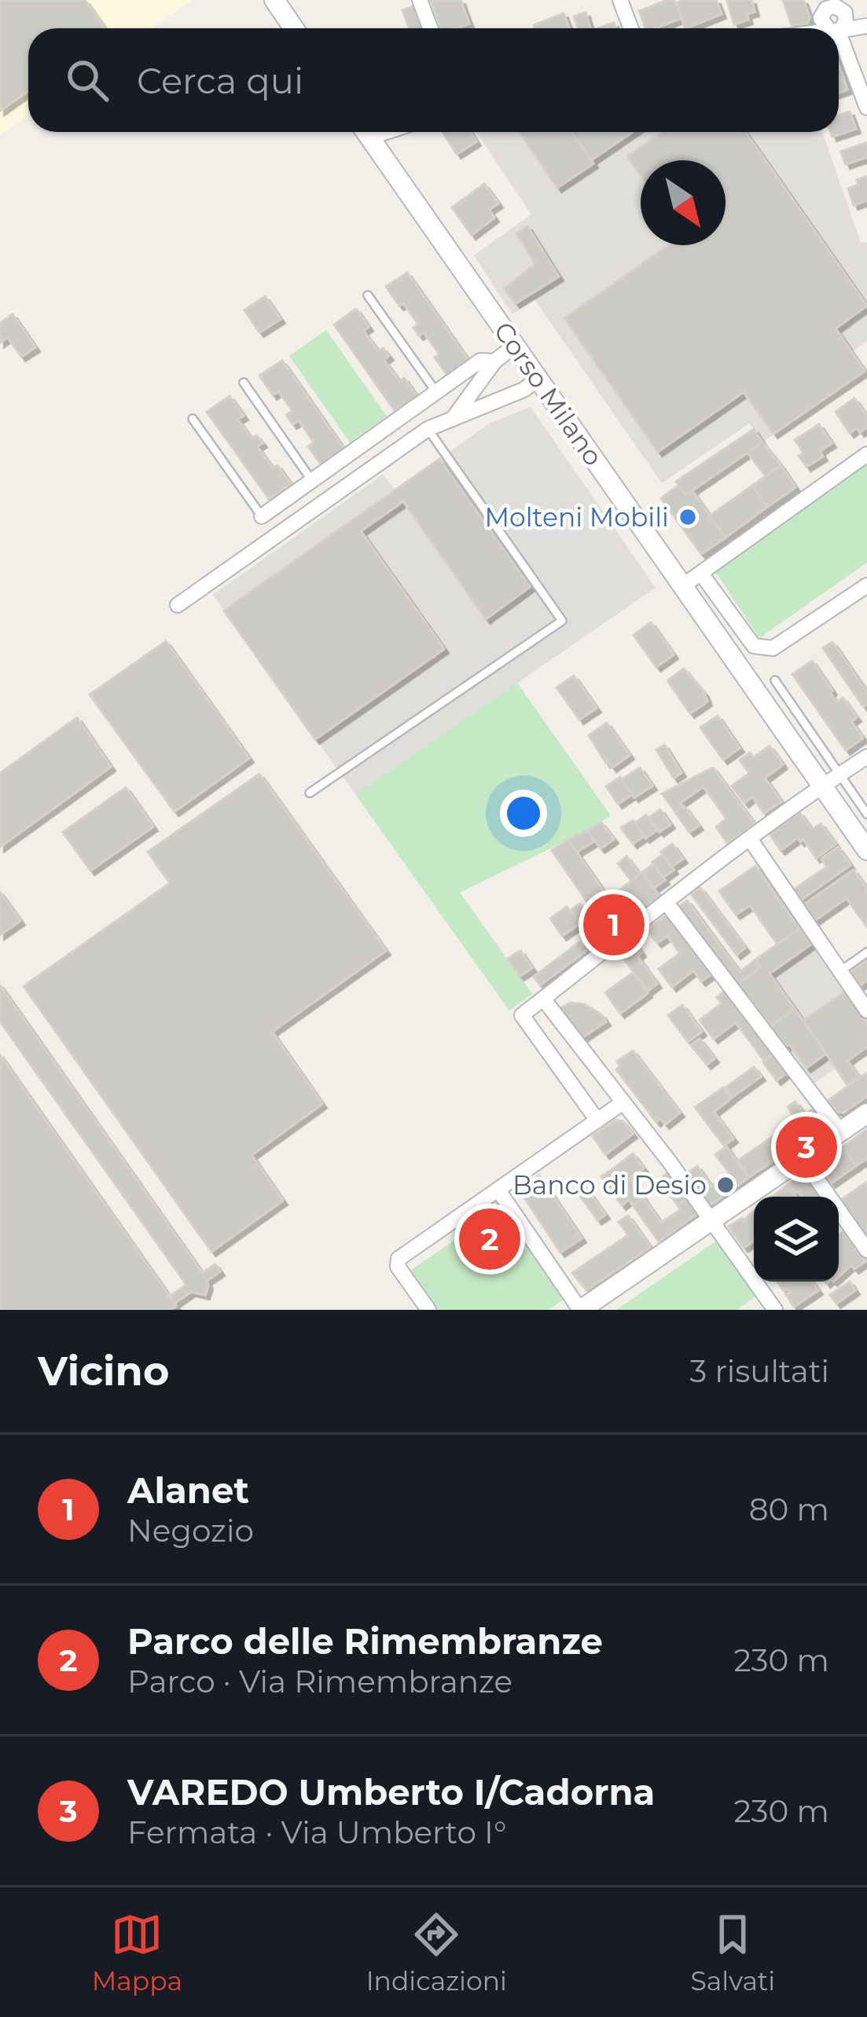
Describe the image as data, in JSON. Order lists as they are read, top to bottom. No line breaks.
{"streets":{"main road":["Corso Milano"]},"places":["Molteni Mobili","Banco di Desio"],"north":"bottom right","page":{"search":"Cerca qui","pins":["1","3","2"],"heading":["Vicino","3 risultati"],"list":[{"mark":"1","name":"Alanet","note":"Negozio","value":"80 m"},{"mark":"2","name":"Parco delle Rimembranze","note":"Parco · Via Rimembranze","value":"230 m"},{"mark":"3","name":"VAREDO Umberto I/Cadorna","note":"Fermata · Via Umberto I°","value":"230 m"}],"nav":["Mappa","Indicazioni","Salvati"]}}
